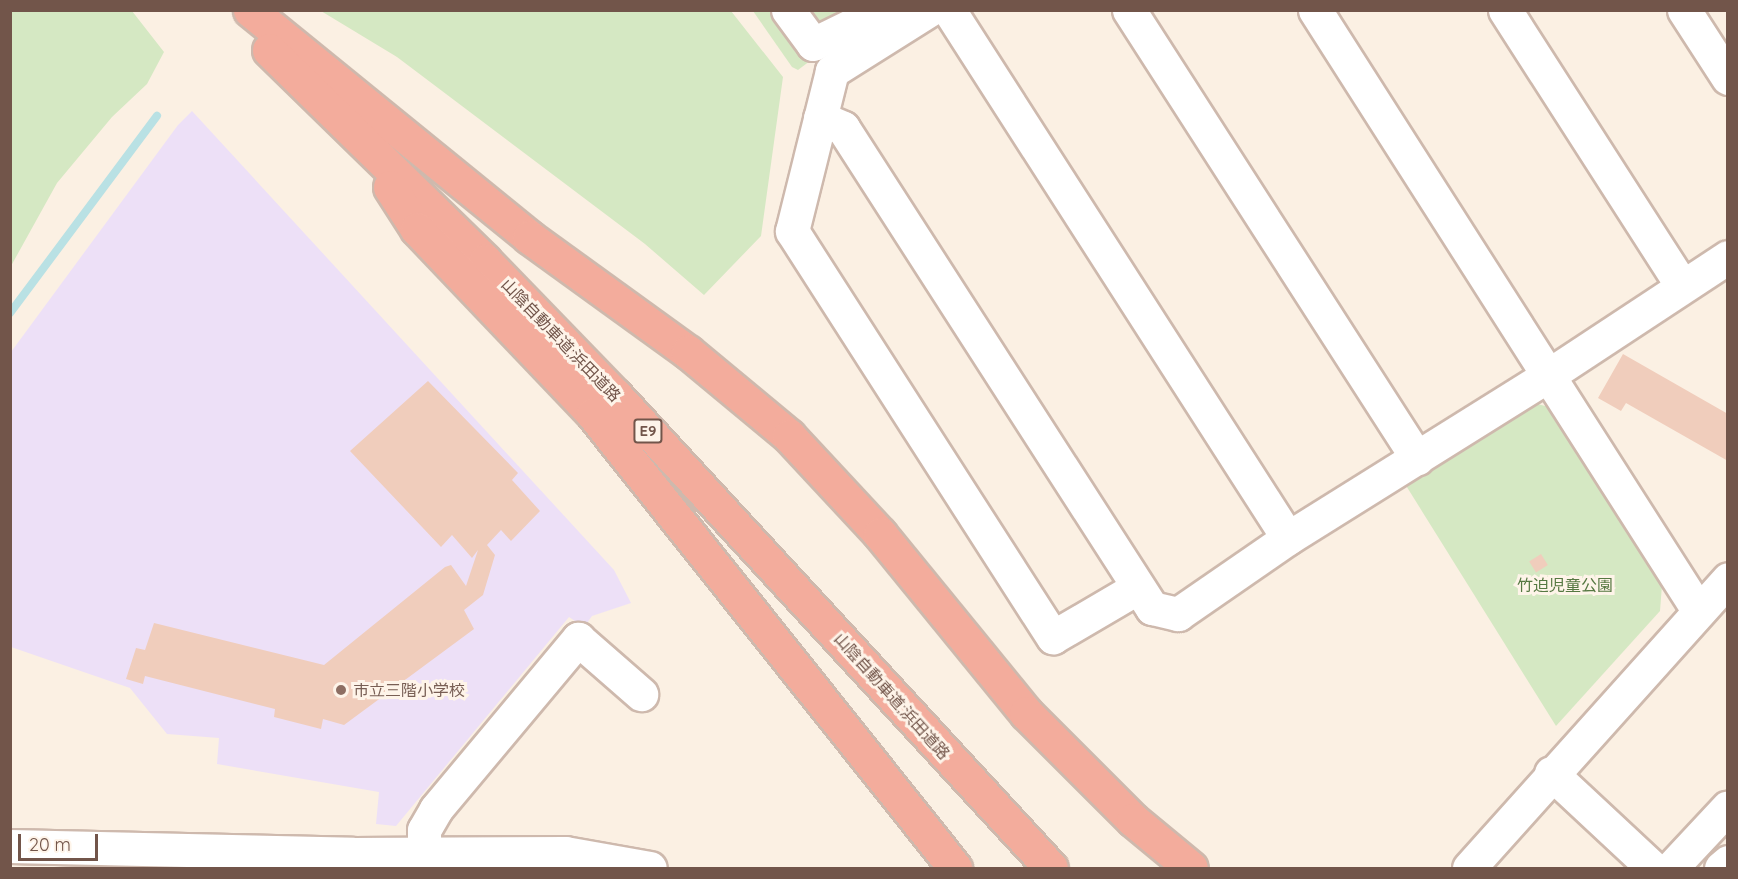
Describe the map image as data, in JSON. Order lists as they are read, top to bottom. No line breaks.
{"streets":{"highway":["山陰自動車道;浜田道路","E9"]},"parks":["竹迫児童公園"],"places":["市立三階小学校"],"scale_bar":"20 m"}
